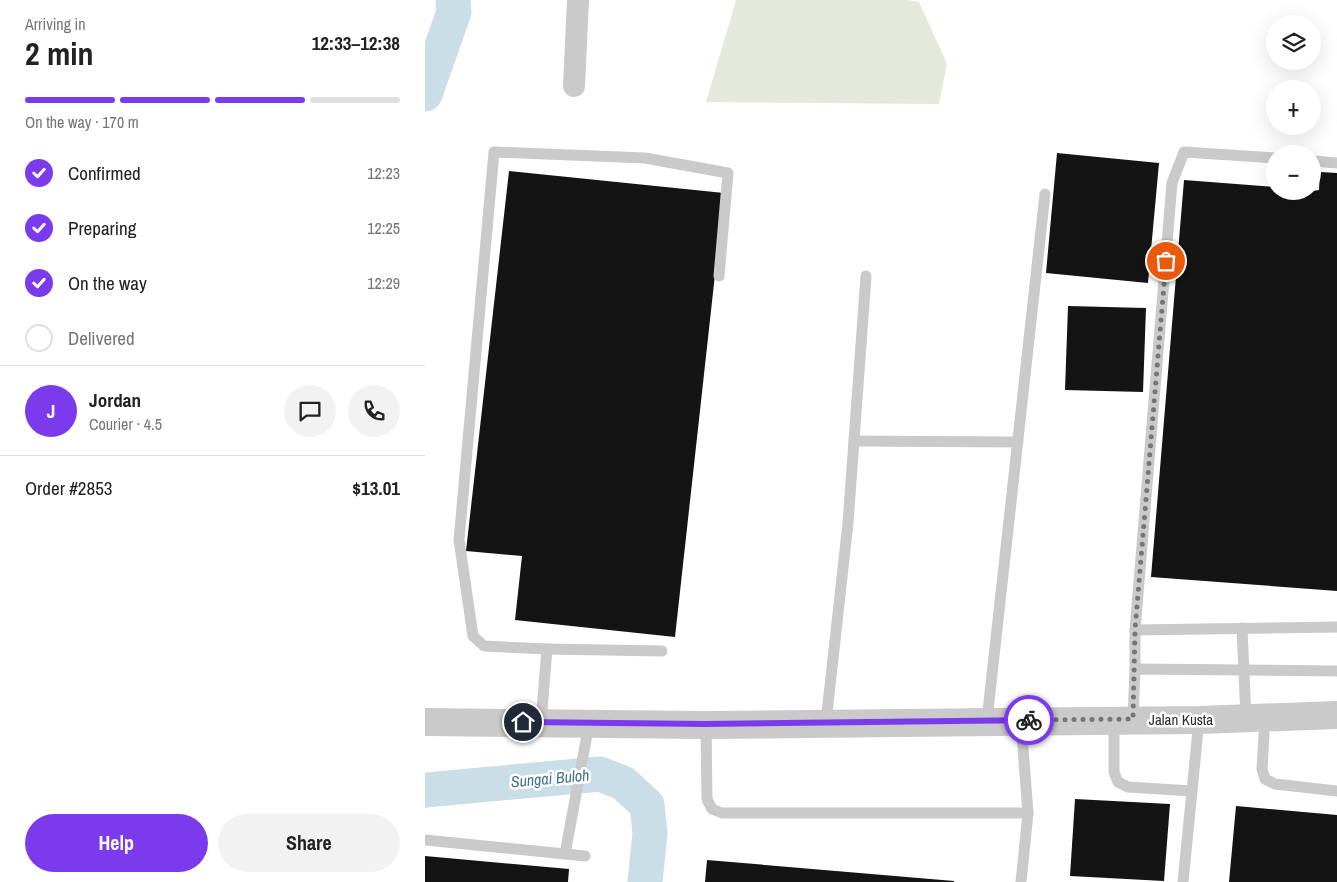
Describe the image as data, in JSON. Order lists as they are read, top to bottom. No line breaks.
{"streets":{"street":["Jalan Kusta"]},"water":["Sungai Buloh"],"page":{"heading":["2 min","Arriving in","12:33–12:38"],"panel":["Jordan","Courier · 4.5","Order #2853","$13.01"],"map_buttons":["+","−"],"bar":"On the way · 170 m","list":[["Confirmed","12:23"],["Preparing","12:25"],["On the way","12:29"],"Delivered"],"round":"J","buttons":["Help","Share"]}}
